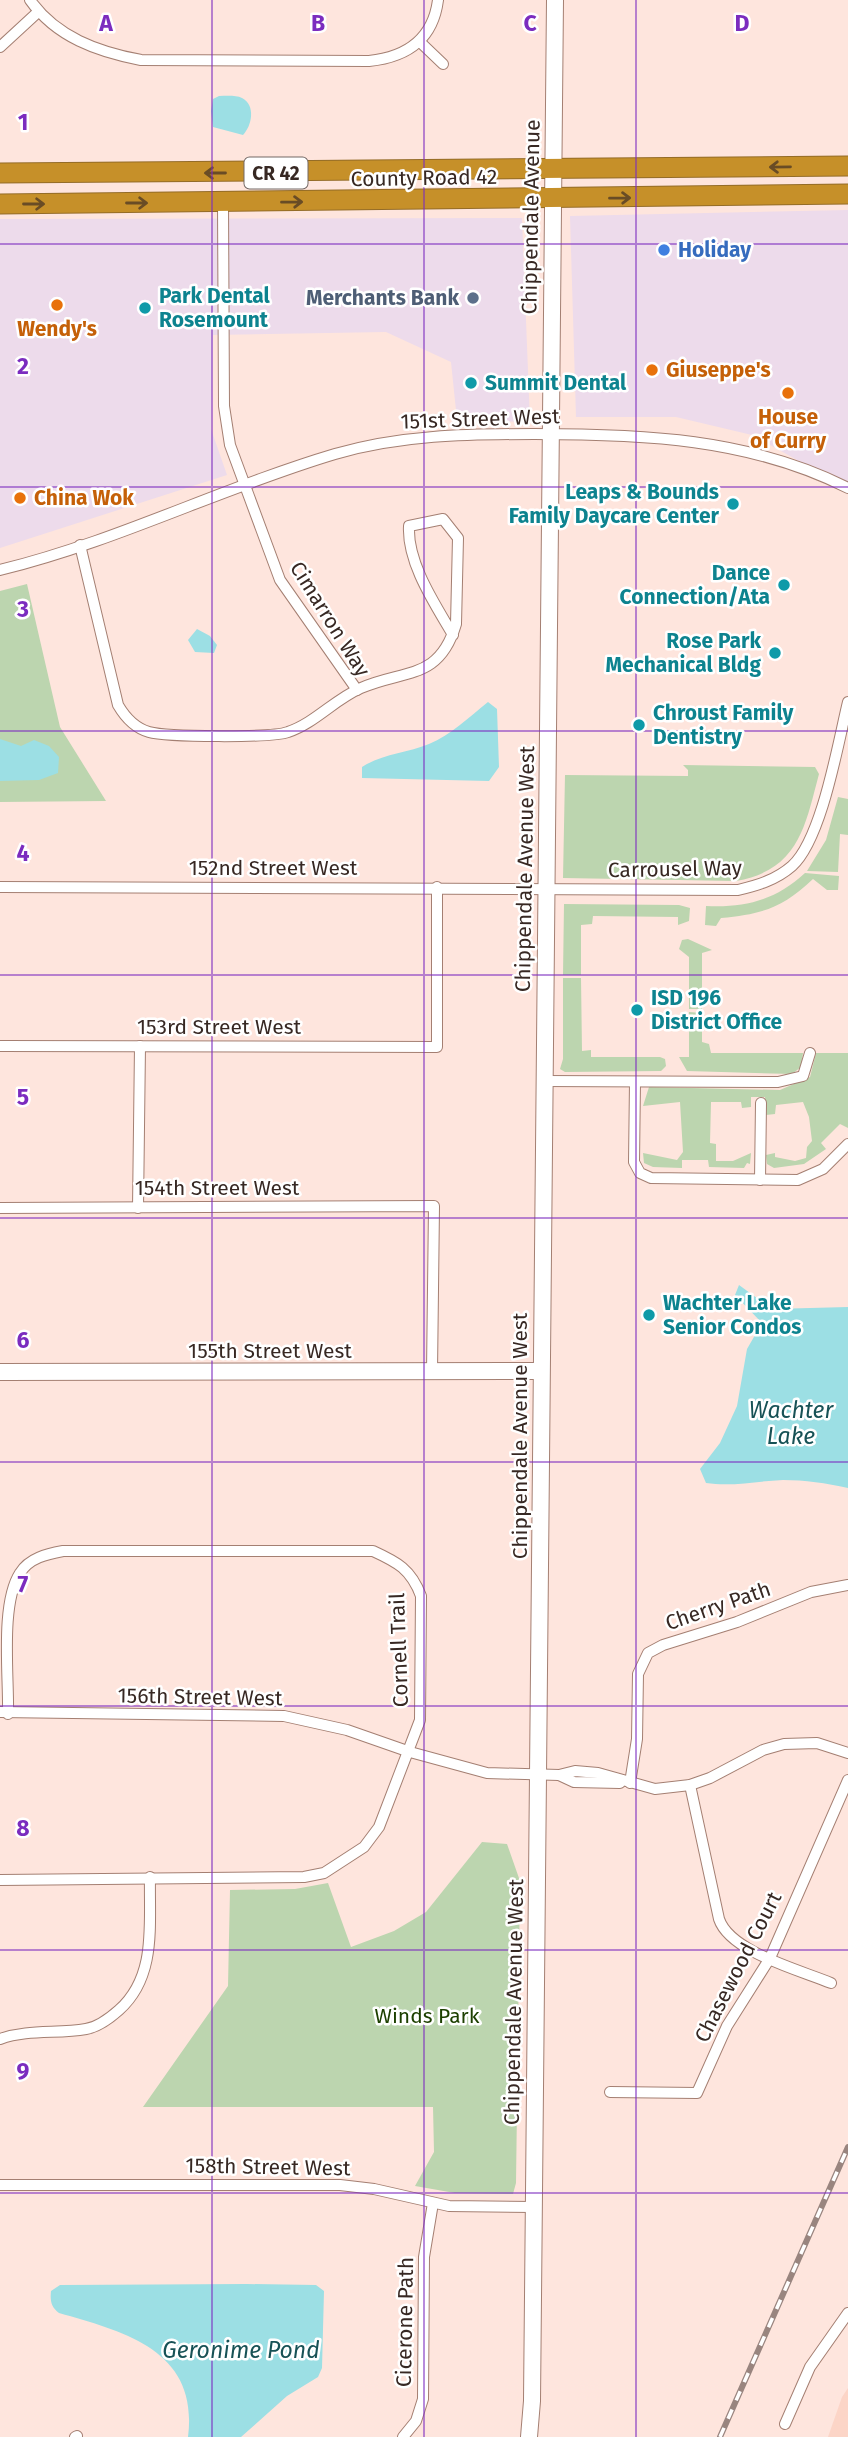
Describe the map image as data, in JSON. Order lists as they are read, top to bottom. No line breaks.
{"streets":{"highway":["CR 42","County Road 42"],"street":["Chippendale Avenue","151st Street West","Cimarron Way","152nd Street West","Chippendale Avenue West","Carrousel Way","153rd Street West","154th Street West","155th Street West","Cherry Path","Cornell Trail","156th Street West","Chasewood Court","158th Street West","Cicerone Path"]},"crossings":[["County Road 42","Chippendale Avenue"],["County Road 42","Cimarron Way"],["Chippendale Avenue","151st Street West"],["Chippendale Avenue","Chippendale Avenue West"],["151st Street West","Cimarron Way"],["151st Street West","Chippendale Avenue West"],["152nd Street West","Chippendale Avenue West"],["152nd Street West","Carrousel Way"],["152nd Street West","153rd Street West"],["Chippendale Avenue West","Carrousel Way"],["Chippendale Avenue West","155th Street West"],["Chippendale Avenue West","156th Street West"],["Chippendale Avenue West","158th Street West"],["154th Street West","155th Street West"],["Cherry Path","156th Street West"],["Cornell Trail","156th Street West"],["158th Street West","Cicerone Path"]],"water":["Wachter Lake","Geronime Pond"],"parks":["Winds Park"],"places":["Holiday","Merchants Bank","Wendy's","Park Dental Rosemount","Giuseppe's","Summit Dental","House of Curry","China Wok","Leaps & Bounds Family Daycare Center","Dance Connection/Ata","Rose Park Mechanical Bldg","Chroust Family Dentistry","ISD 196 District Office","Wachter Lake Senior Condos"],"grid":{"columns":["A","B","C","D"],"rows":["1","2","3","4","5","6","7","8","9"]}}
